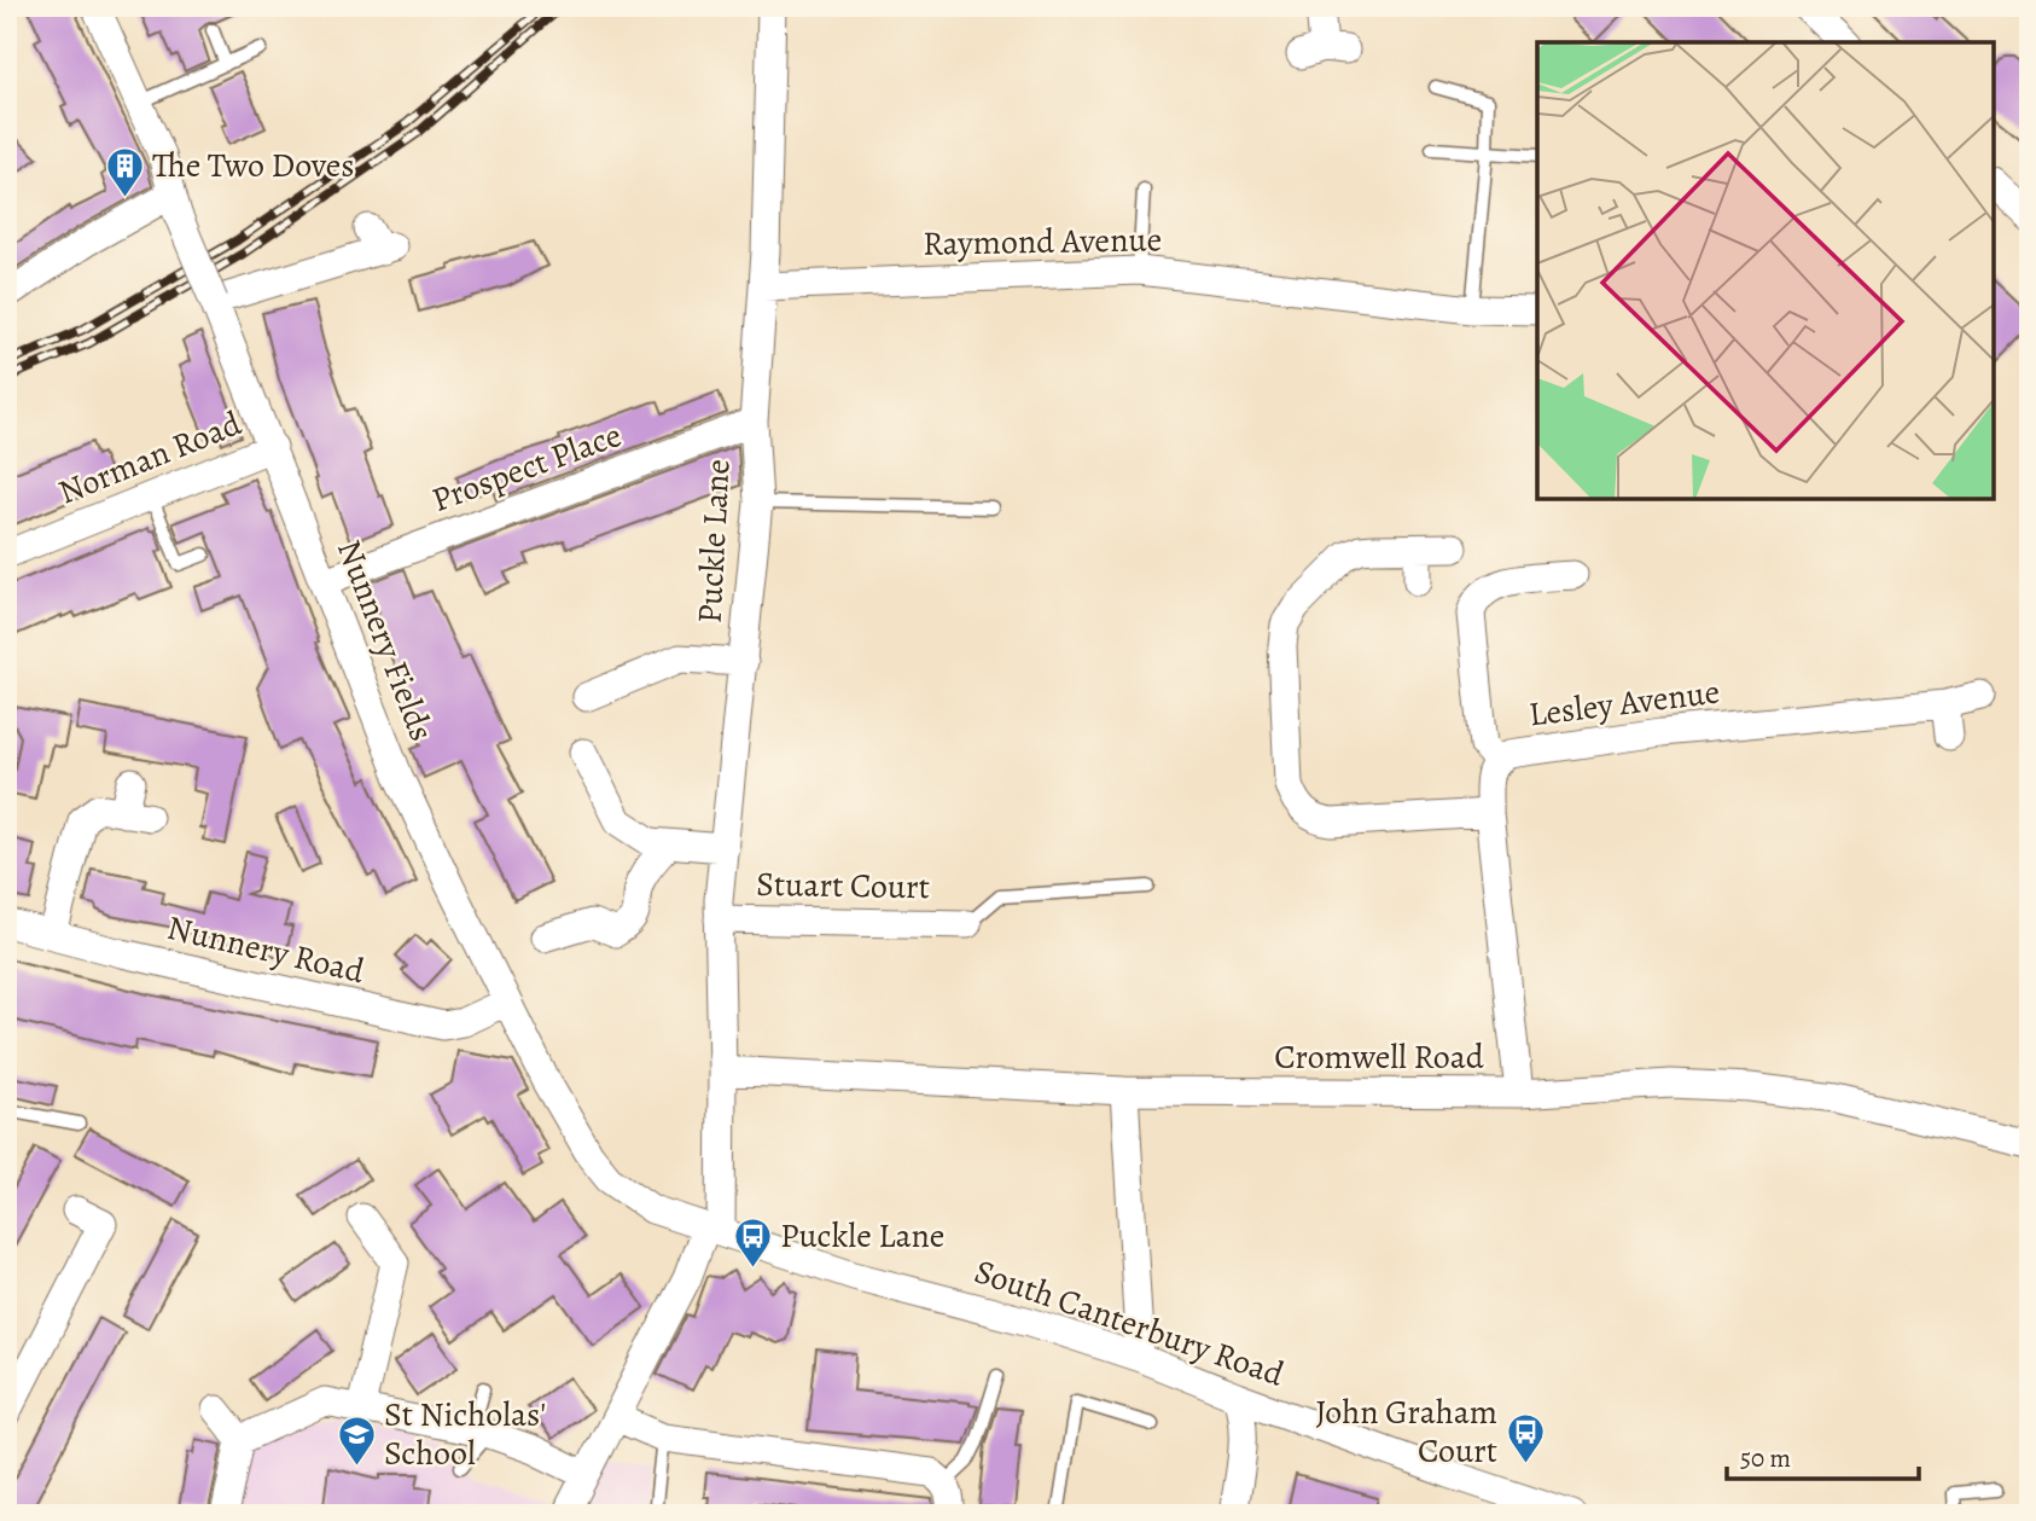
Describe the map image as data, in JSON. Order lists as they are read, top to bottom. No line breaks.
{"streets":{"street":["Raymond Avenue","Norman Road","Prospect Place","Puckle Lane","Nunnery Fields","Lesley Avenue","Stuart Court","Nunnery Road","Cromwell Road","South Canterbury Road"]},"crossings":[["Raymond Avenue","Puckle Lane"],["Norman Road","Nunnery Fields"],["Prospect Place","Puckle Lane"],["Prospect Place","Nunnery Fields"],["Puckle Lane","Nunnery Fields"],["Puckle Lane","Stuart Court"],["Puckle Lane","Cromwell Road"],["Puckle Lane","South Canterbury Road"],["Nunnery Fields","Nunnery Road"],["Nunnery Fields","South Canterbury Road"],["Lesley Avenue","Cromwell Road"]],"places":{"building":["The Two Doves"],"bus stop":["Puckle Lane","John Graham Court"],"school or university":["St Nicholas' School"]},"scale_bar":"50 m"}
